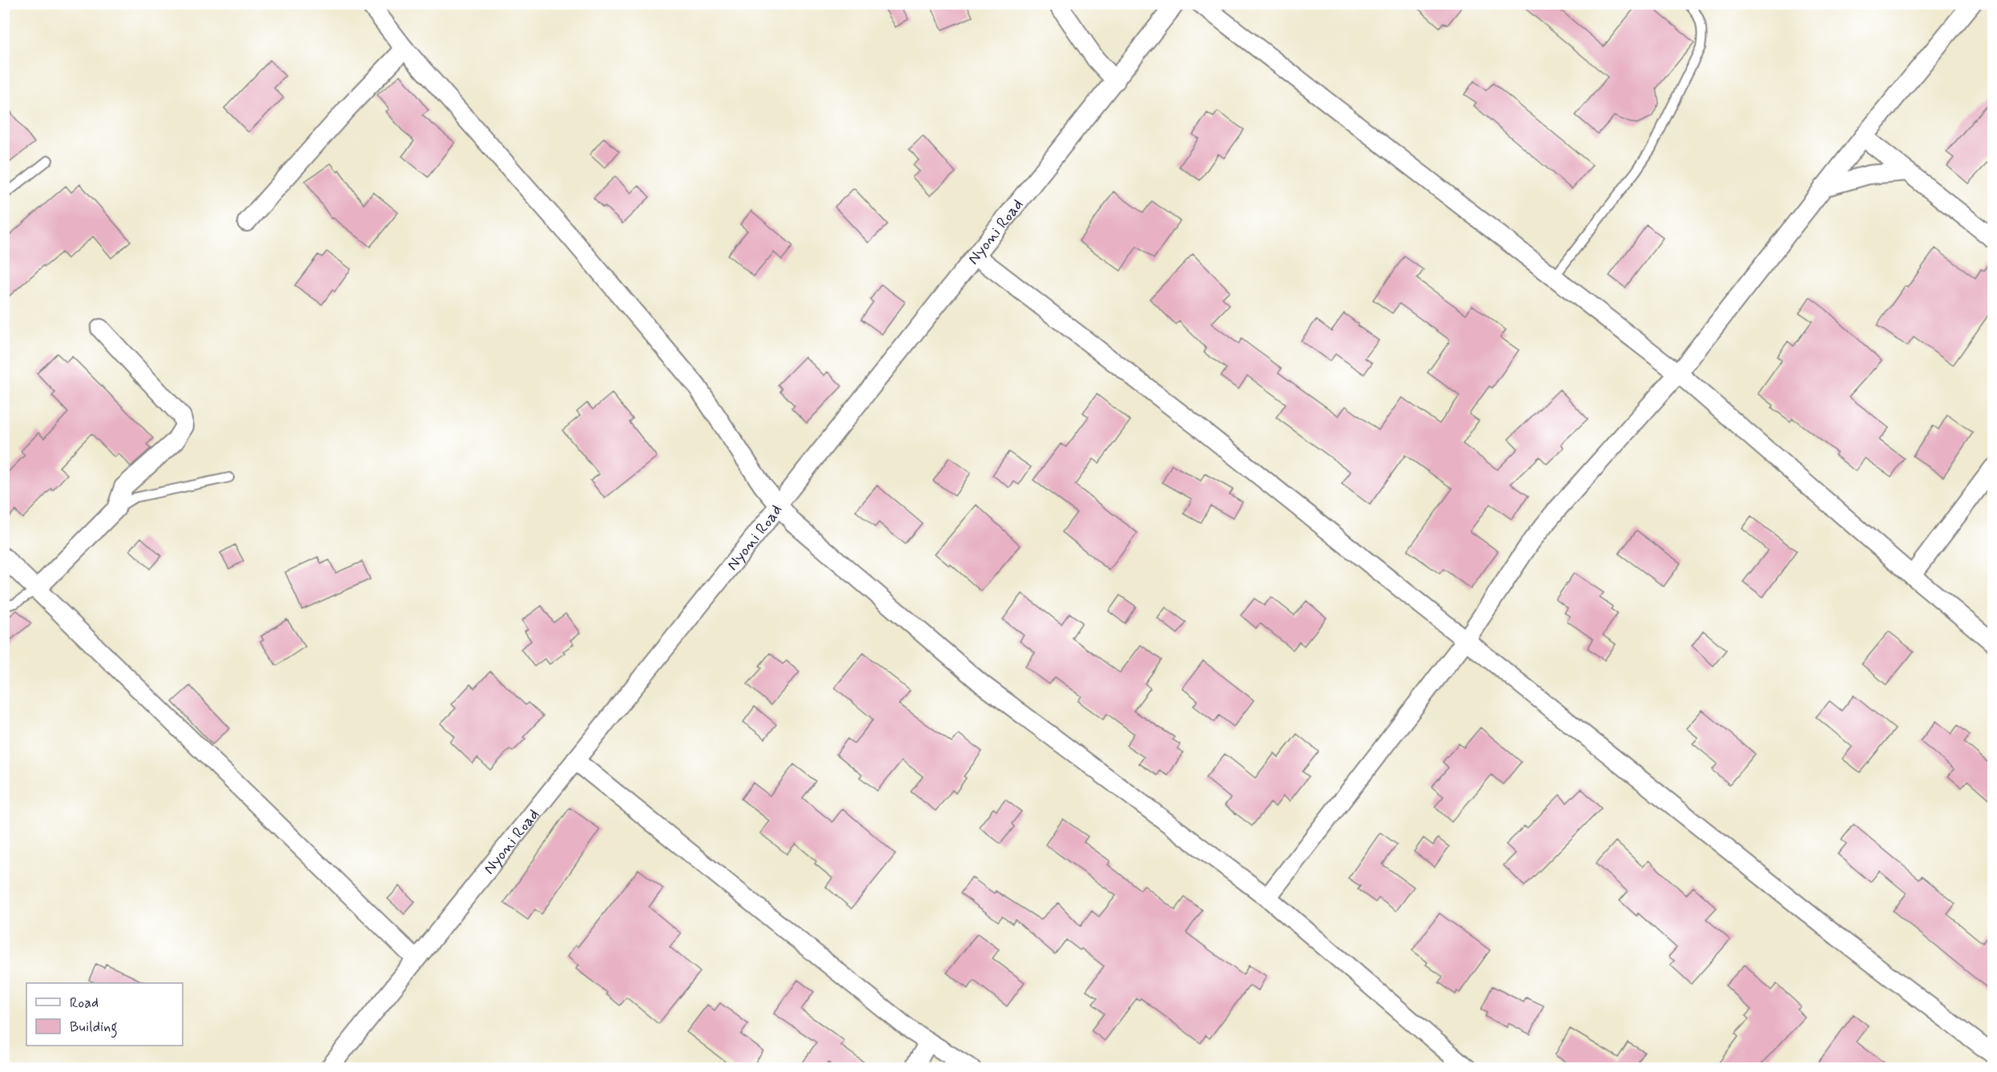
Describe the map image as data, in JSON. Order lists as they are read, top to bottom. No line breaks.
{"streets":{"street":["Nyoni Road"]},"legend":["Road","Building"]}
